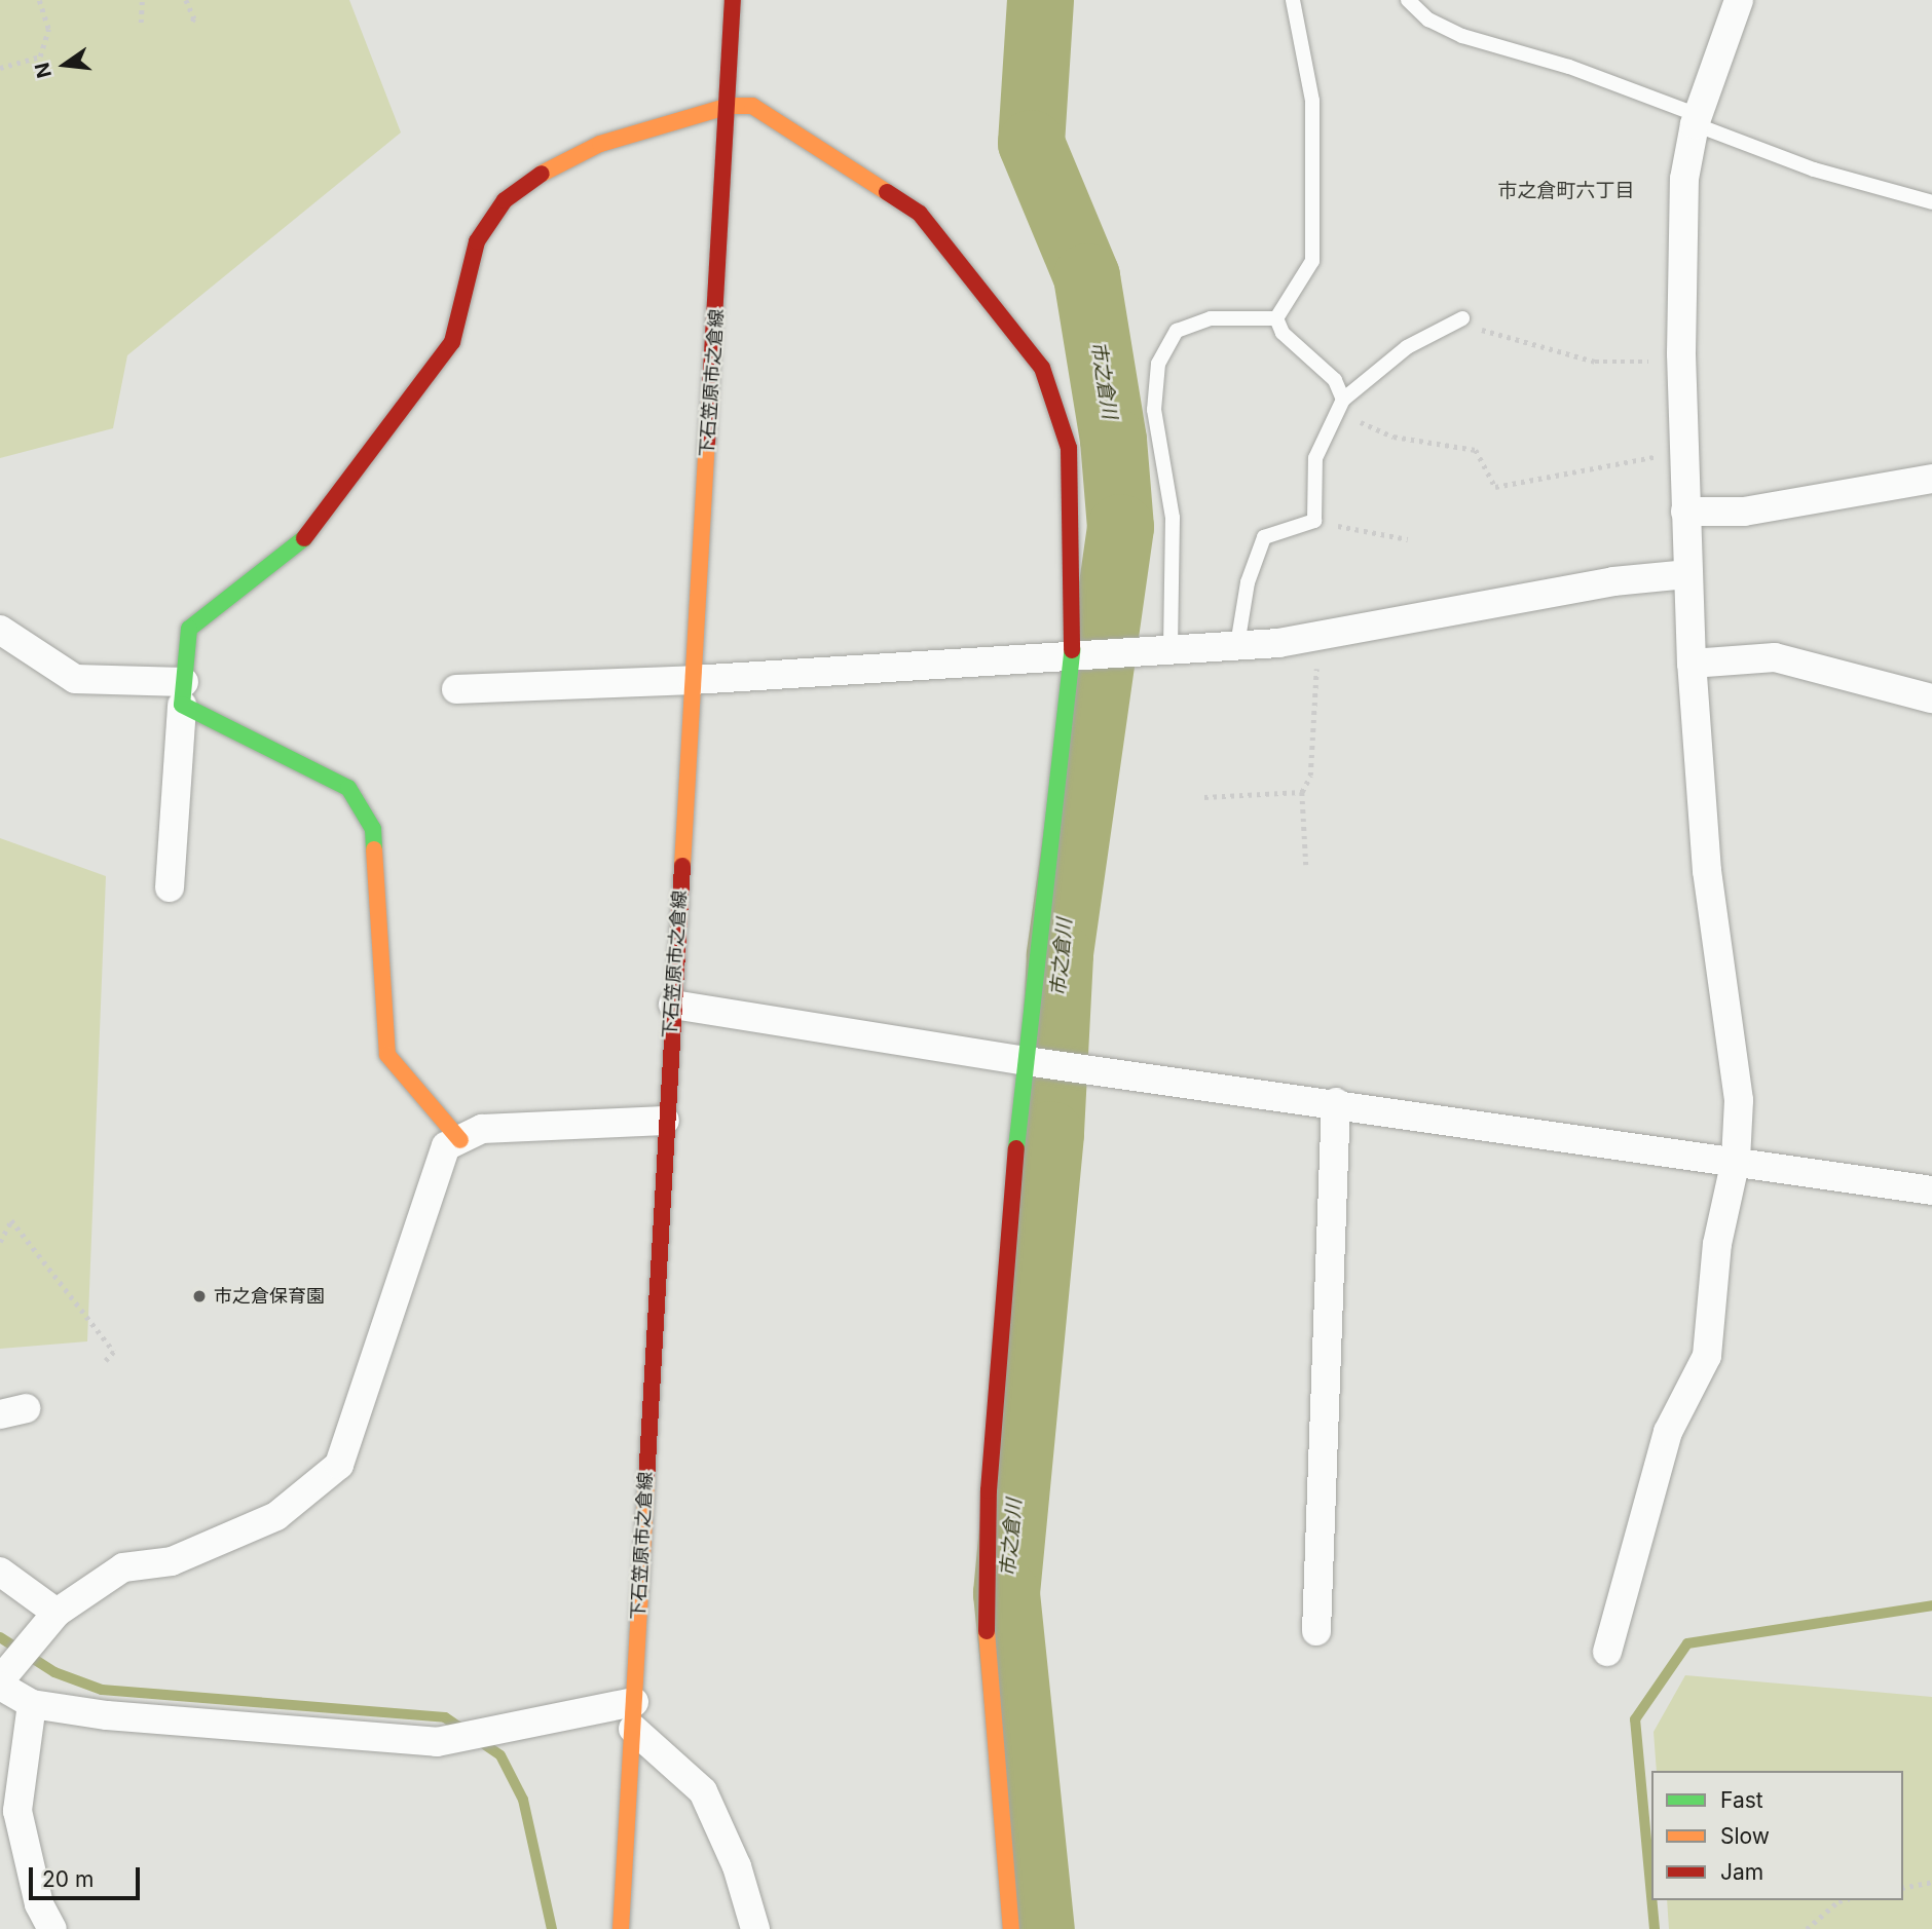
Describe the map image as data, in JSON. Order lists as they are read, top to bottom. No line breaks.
{"streets":{"street":["下石笠原市之倉線"]},"districts":["市之倉町六丁目"],"water":["市之倉川"],"places":["市之倉保育園"],"legend":["Fast","Slow","Jam"],"scale_bar":"20 m","north":"left"}
